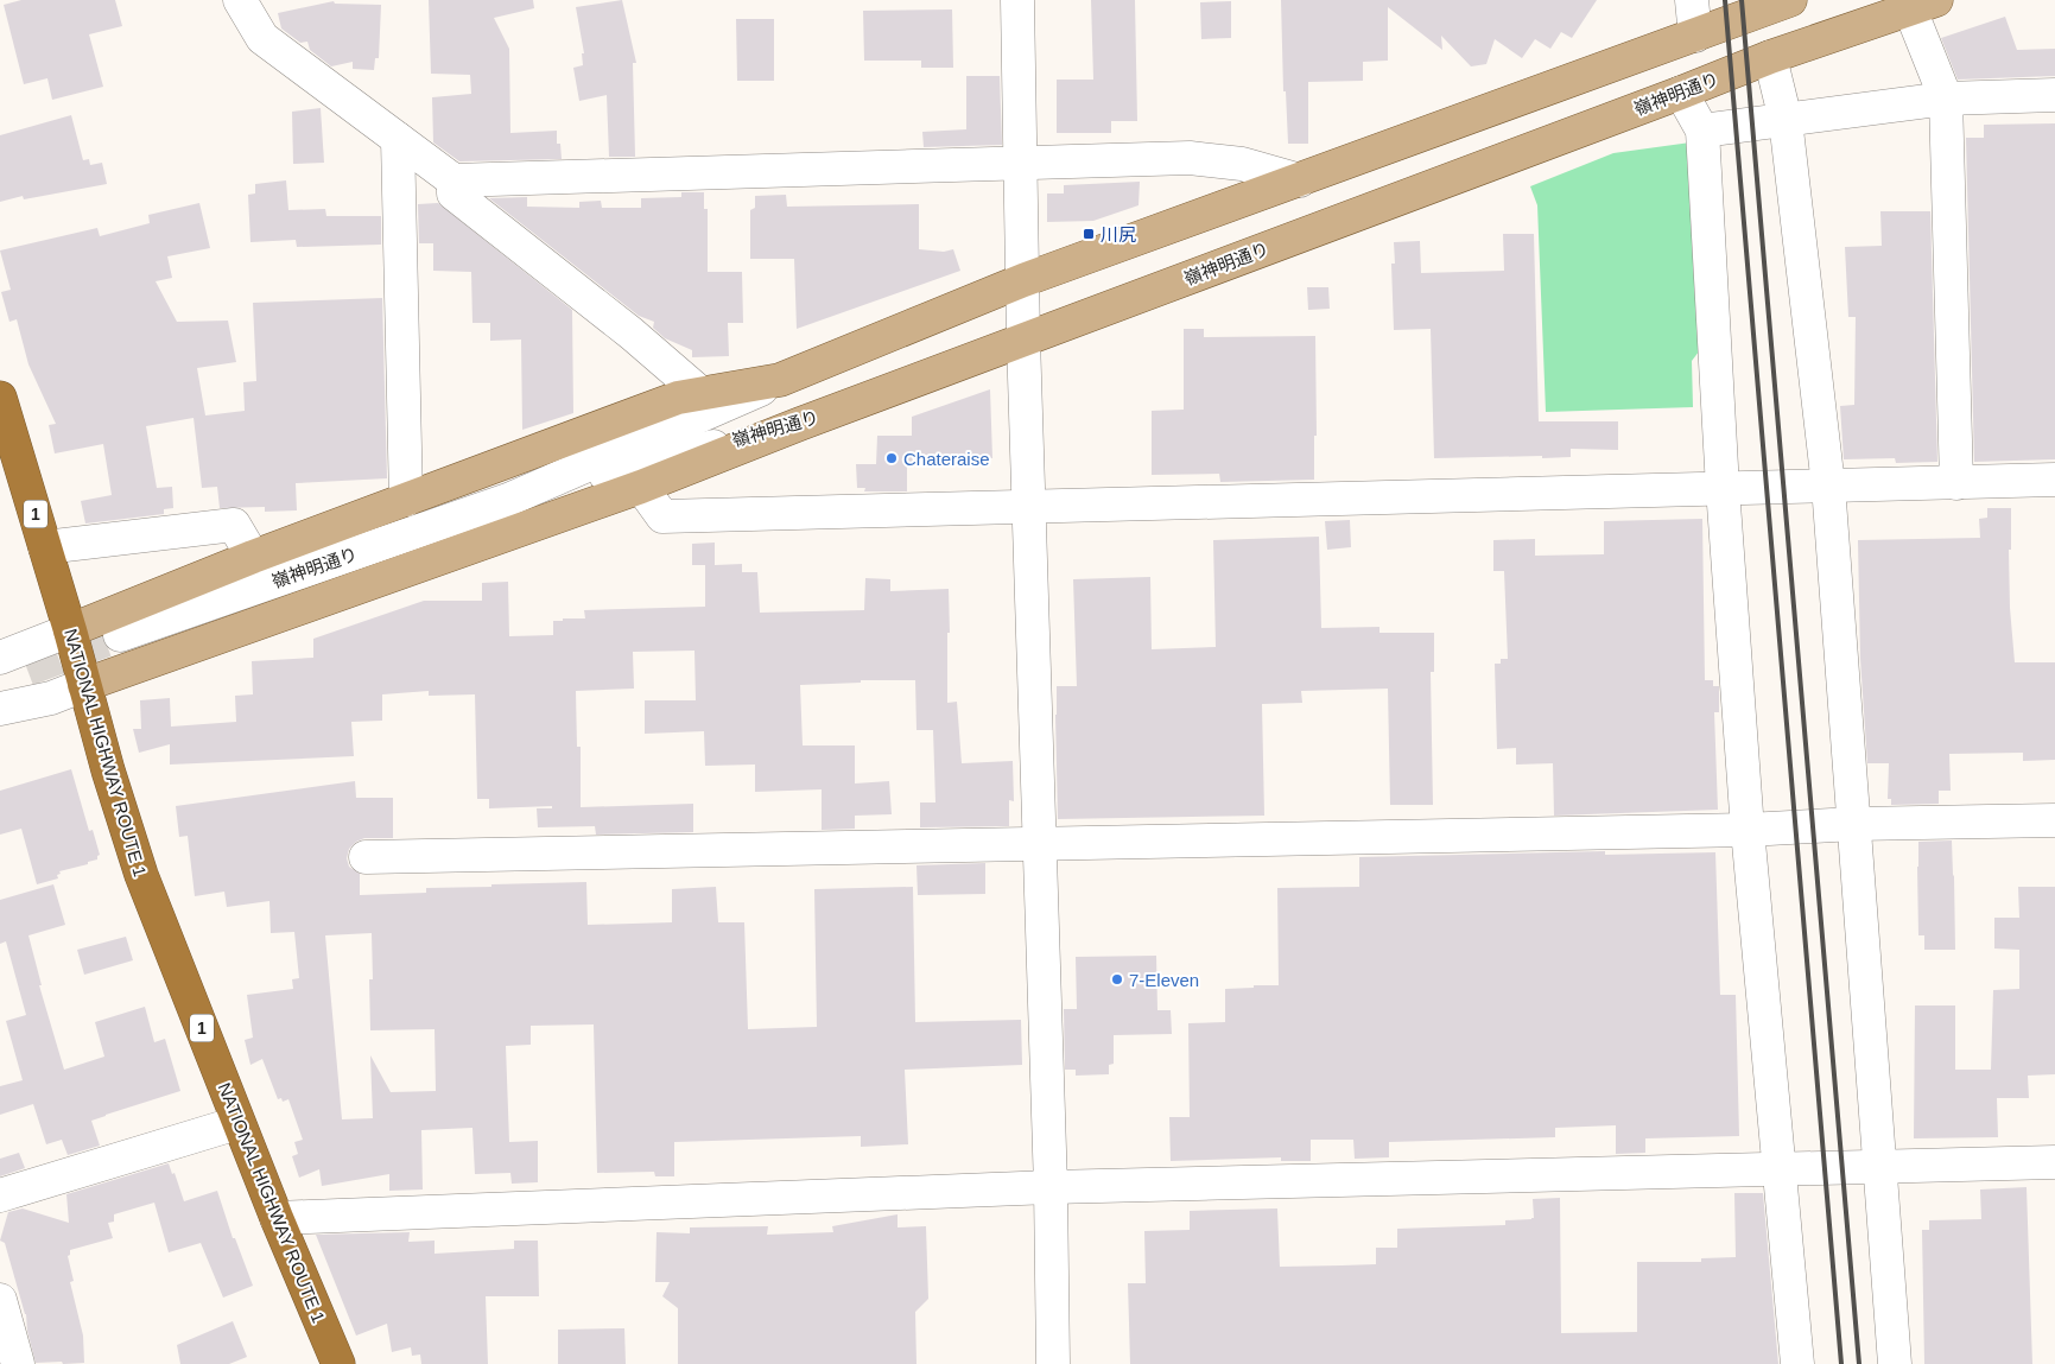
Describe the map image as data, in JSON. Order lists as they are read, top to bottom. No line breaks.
{"streets":{"highway":["1","NATIONAL HIGHWAY ROUTE 1"],"main road":["嶺神明通り"]},"places":{"transit":["川尻"],"other":["Chateraise","7-Eleven"]}}
